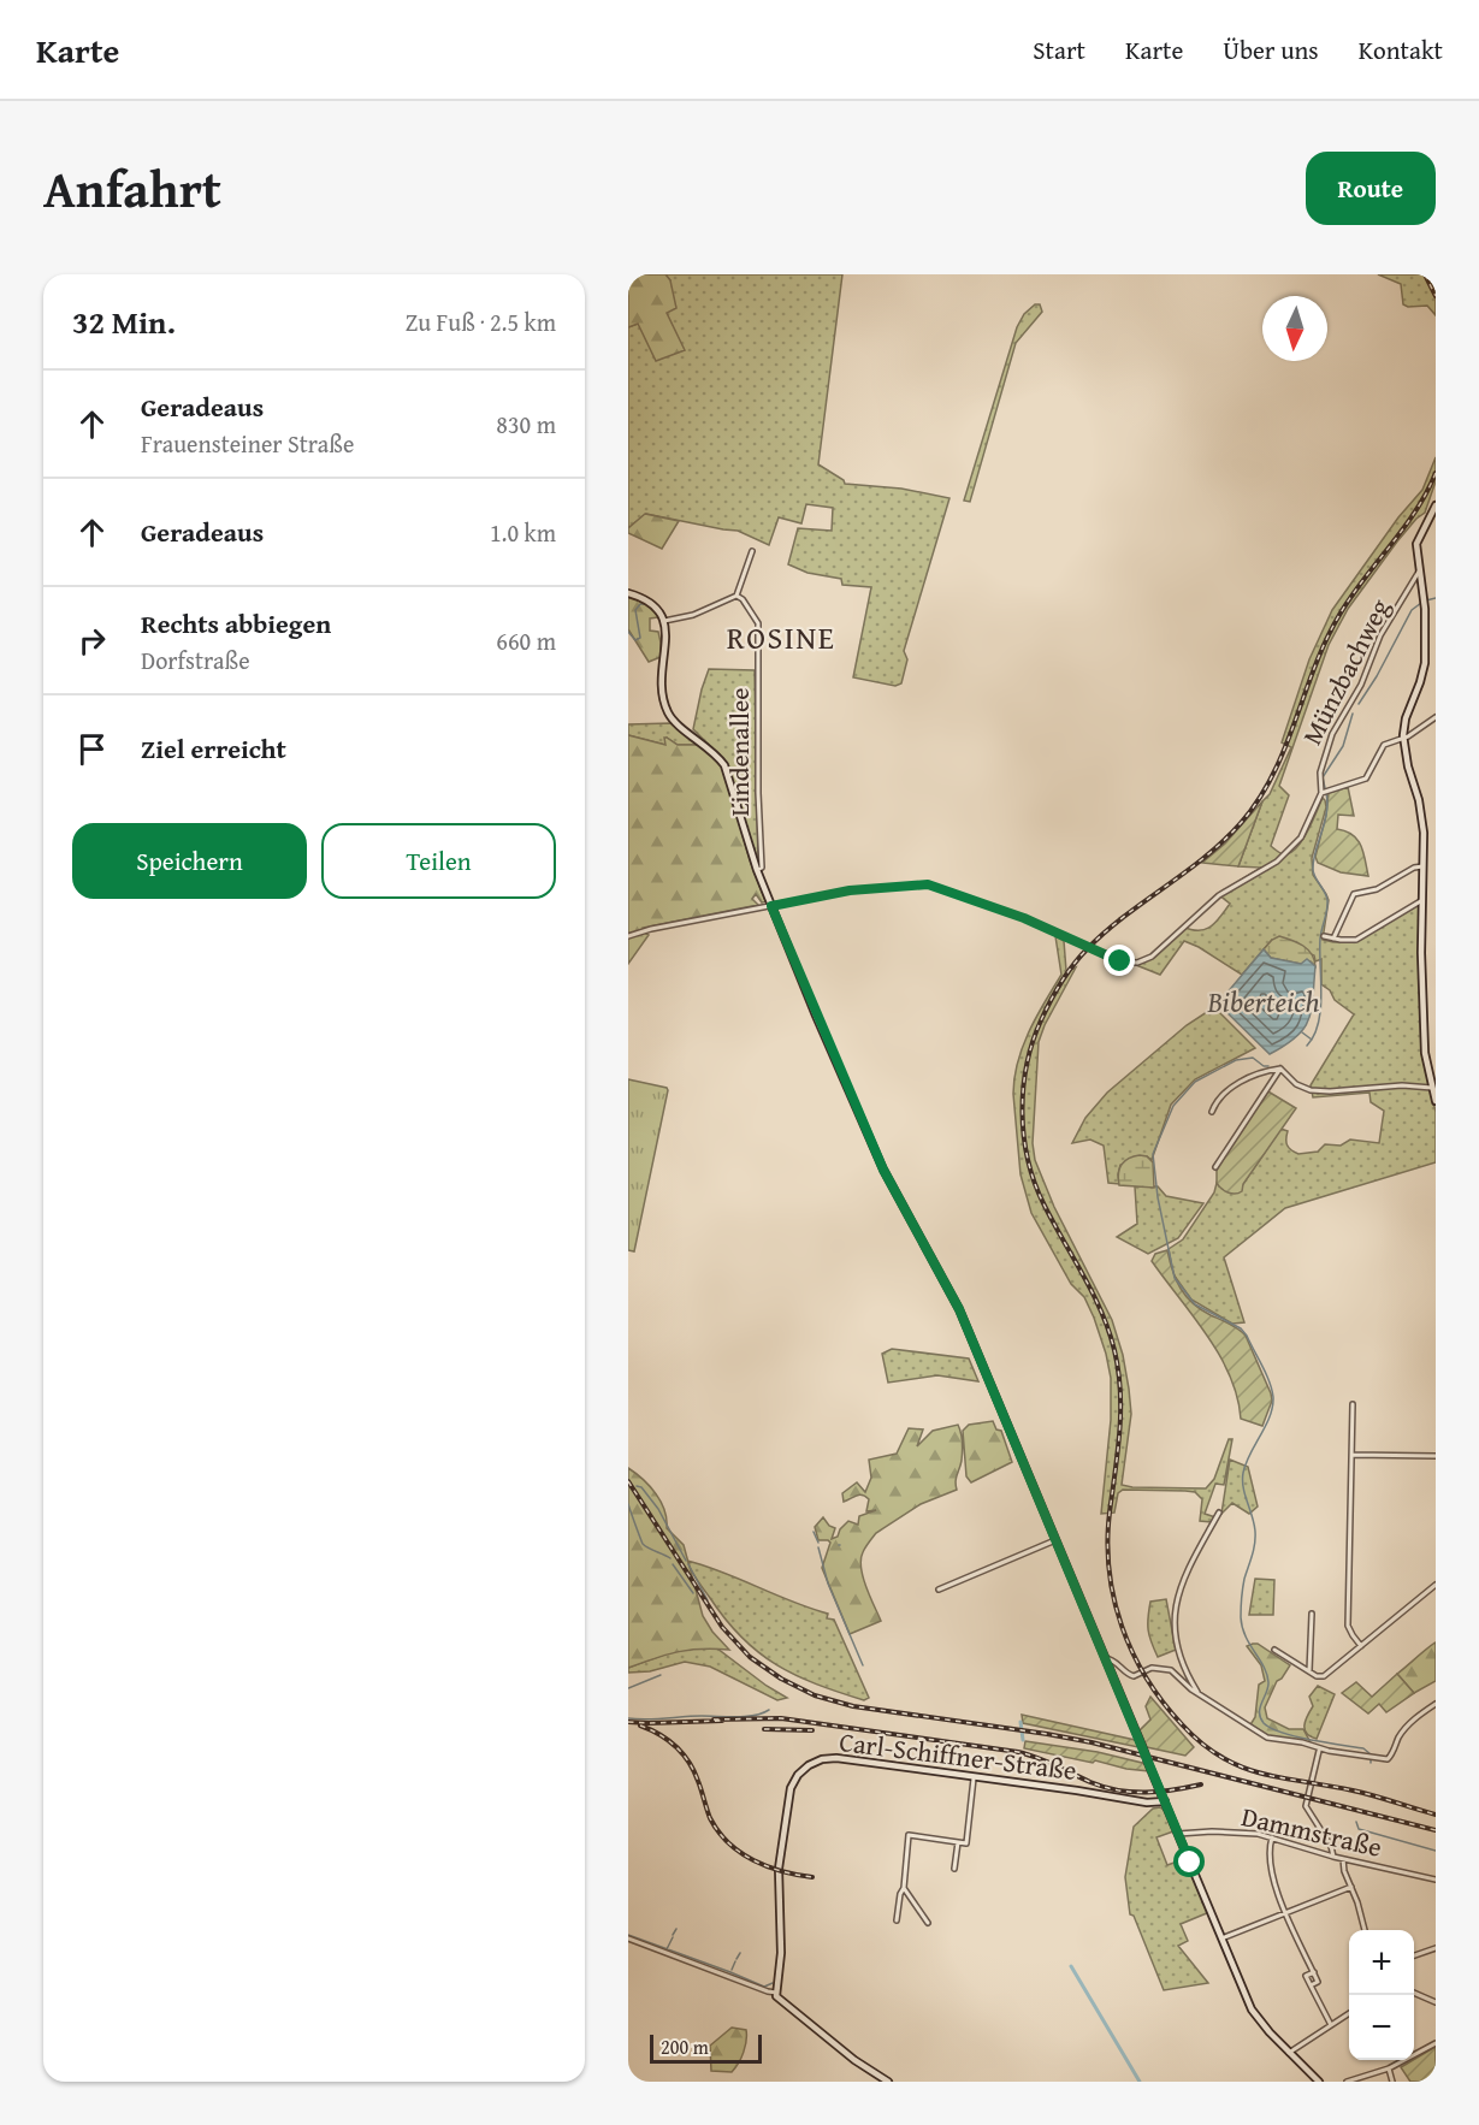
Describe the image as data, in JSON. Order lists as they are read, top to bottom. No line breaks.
{"streets":{"main road":["Carl-Schiffner-Straße"],"street":["Münzbachweg","Lindenallee","Dammstraße"]},"districts":["ROSINE"],"water":["Biberteich"],"scale_bar":"200 m","north":"bottom","page":{"header":"Karte","nav":["Start","Karte","Über uns","Kontakt"],"title":"Anfahrt","buttons":["Route",["Speichern","Teilen"]],"heading":["32 Min.","Zu Fuß · 2.5 km"],"list":[["Geradeaus","Frauensteiner Straße","830 m"],["Geradeaus","1.0 km"],["Rechts abbiegen","Dorfstraße","660 m"],"Ziel erreicht"],"map_buttons":["+","−"],"scale":"200 m"}}
